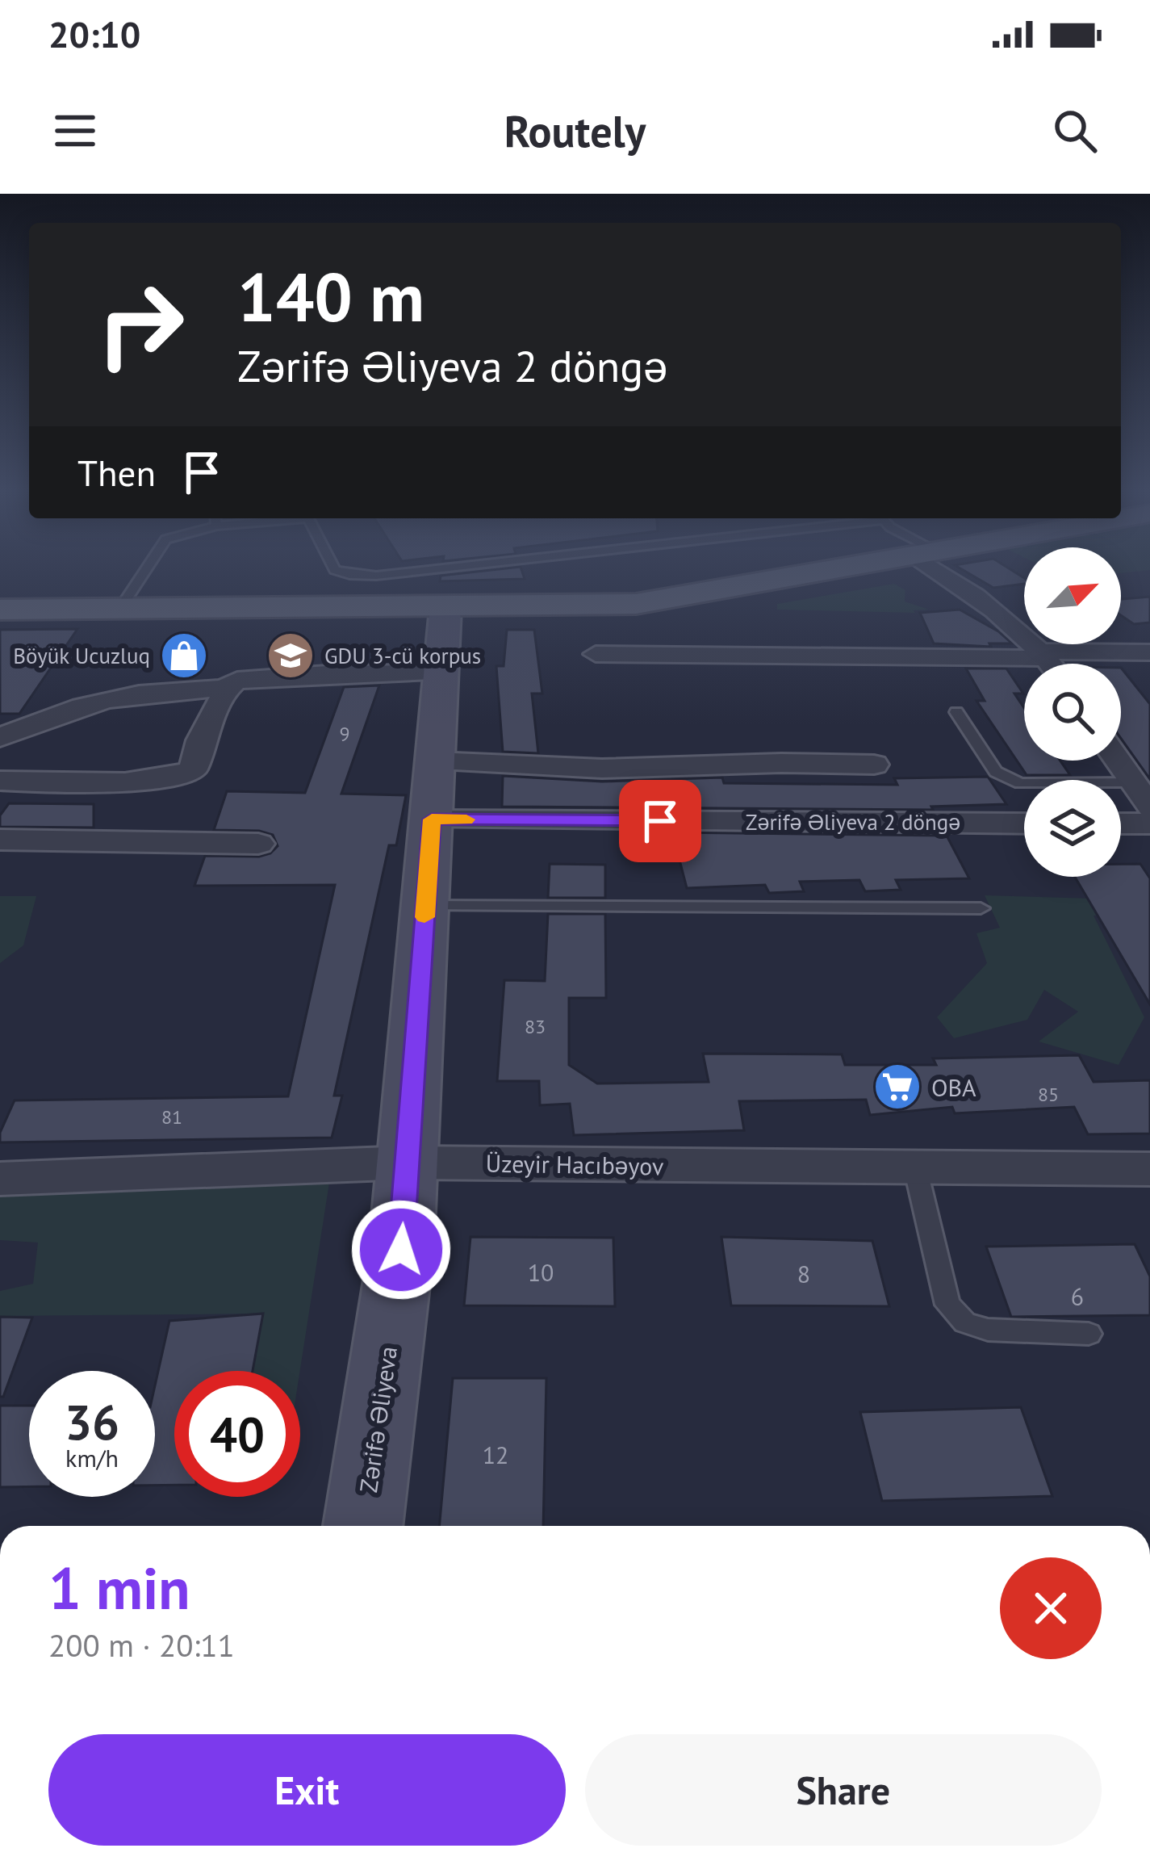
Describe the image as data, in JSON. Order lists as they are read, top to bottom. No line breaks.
{"streets":{"street":["Zərifə Əliyeva 2 döngə","Üzeyir Hacıbəyov","Zərifə Əliyeva"]},"crossings":[["Zərifə Əliyeva 2 döngə","Zərifə Əliyeva"],["Üzeyir Hacıbəyov","Zərifə Əliyeva"]],"places":{"shop":["Böyük Ucuzluq"],"school or university":["GDU 3-cü korpus"],"supermarket":["OBA"]},"house_numbers":["9","83","85","81","10","8","6","12"],"north":"top right","page":{"status":"20:10","header":"Routely","turn":["140 m","Zərifə Əliyeva 2 döngə"],"then":"Then","speed":"36 km/h","limit":"40","heading":["1 min","200 m · 20:11"],"buttons":["Exit","Share"]}}
